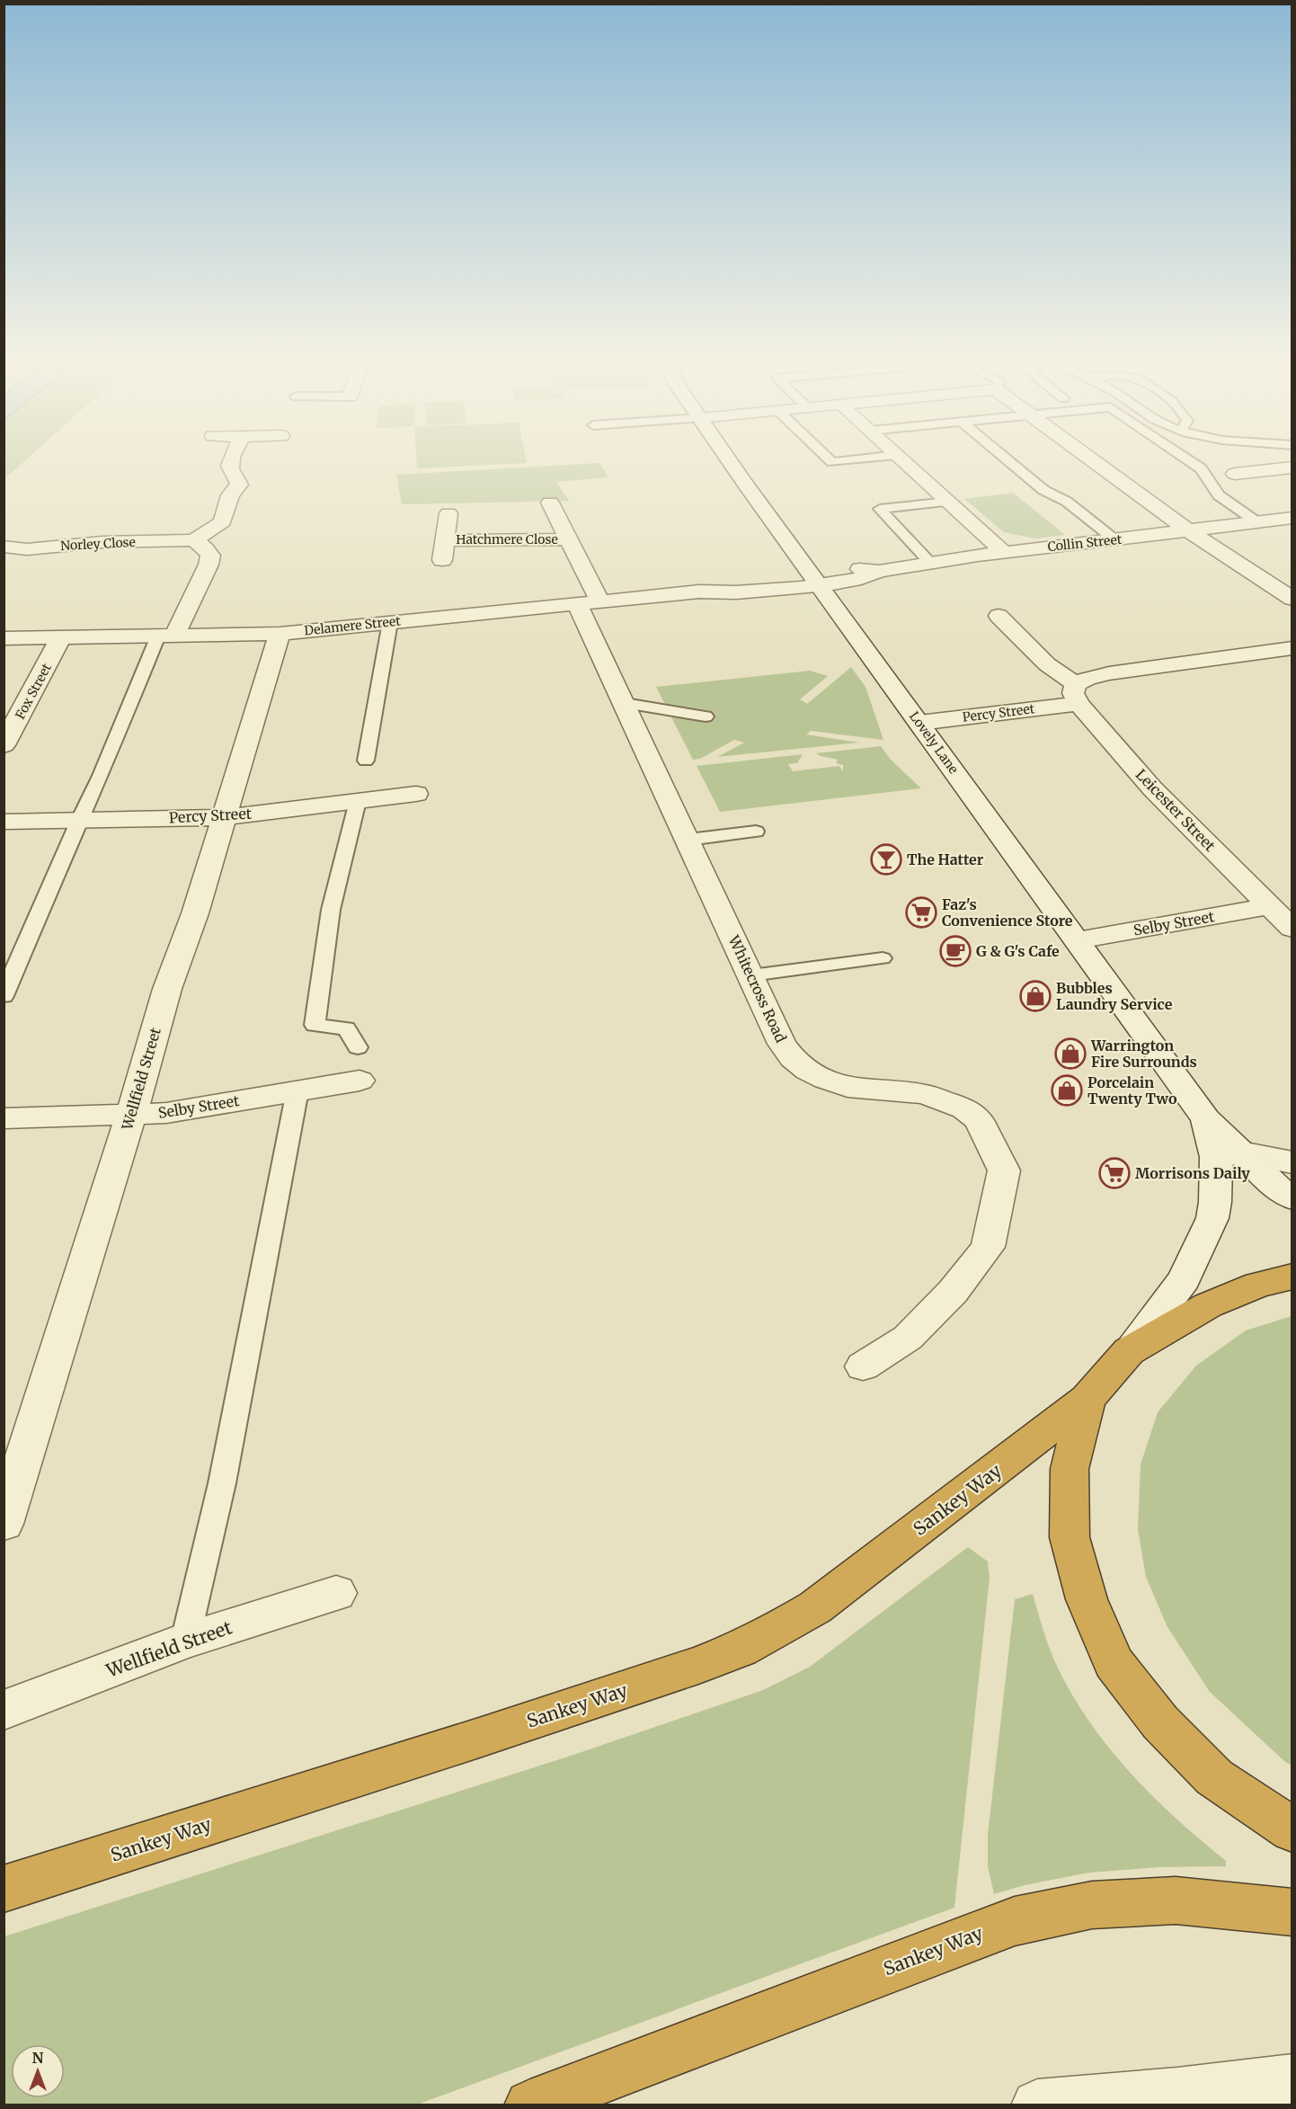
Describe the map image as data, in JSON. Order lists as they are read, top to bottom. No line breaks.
{"streets":{"highway":["Sankey Way"],"street":["Hatchmere Close","Collin Street","Norley Close","Delamere Street","Fox Street","Percy Street","Lovely Lane","Leicester Street","Selby Street","Whitecross Road","Wellfield Street"]},"crossings":[["Hatchmere Close","Delamere Street"],["Hatchmere Close","Whitecross Road"],["Collin Street","Delamere Street"],["Collin Street","Lovely Lane"],["Delamere Street","Fox Street"],["Delamere Street","Lovely Lane"],["Delamere Street","Whitecross Road"],["Delamere Street","Wellfield Street"],["Percy Street","Lovely Lane"],["Percy Street","Leicester Street"],["Percy Street","Wellfield Street"],["Lovely Lane","Selby Street"],["Lovely Lane","Sankey Way"],["Leicester Street","Selby Street"],["Selby Street","Wellfield Street"]],"places":{"bar":["The Hatter"],"supermarket":["Faz's Convenience Store","Morrisons Daily"],"cafe":["G & G's Cafe"],"shop":["Bubbles Laundry Service","Warrington Fire Surrounds","Porcelain Twenty Two"]},"north":"top"}
